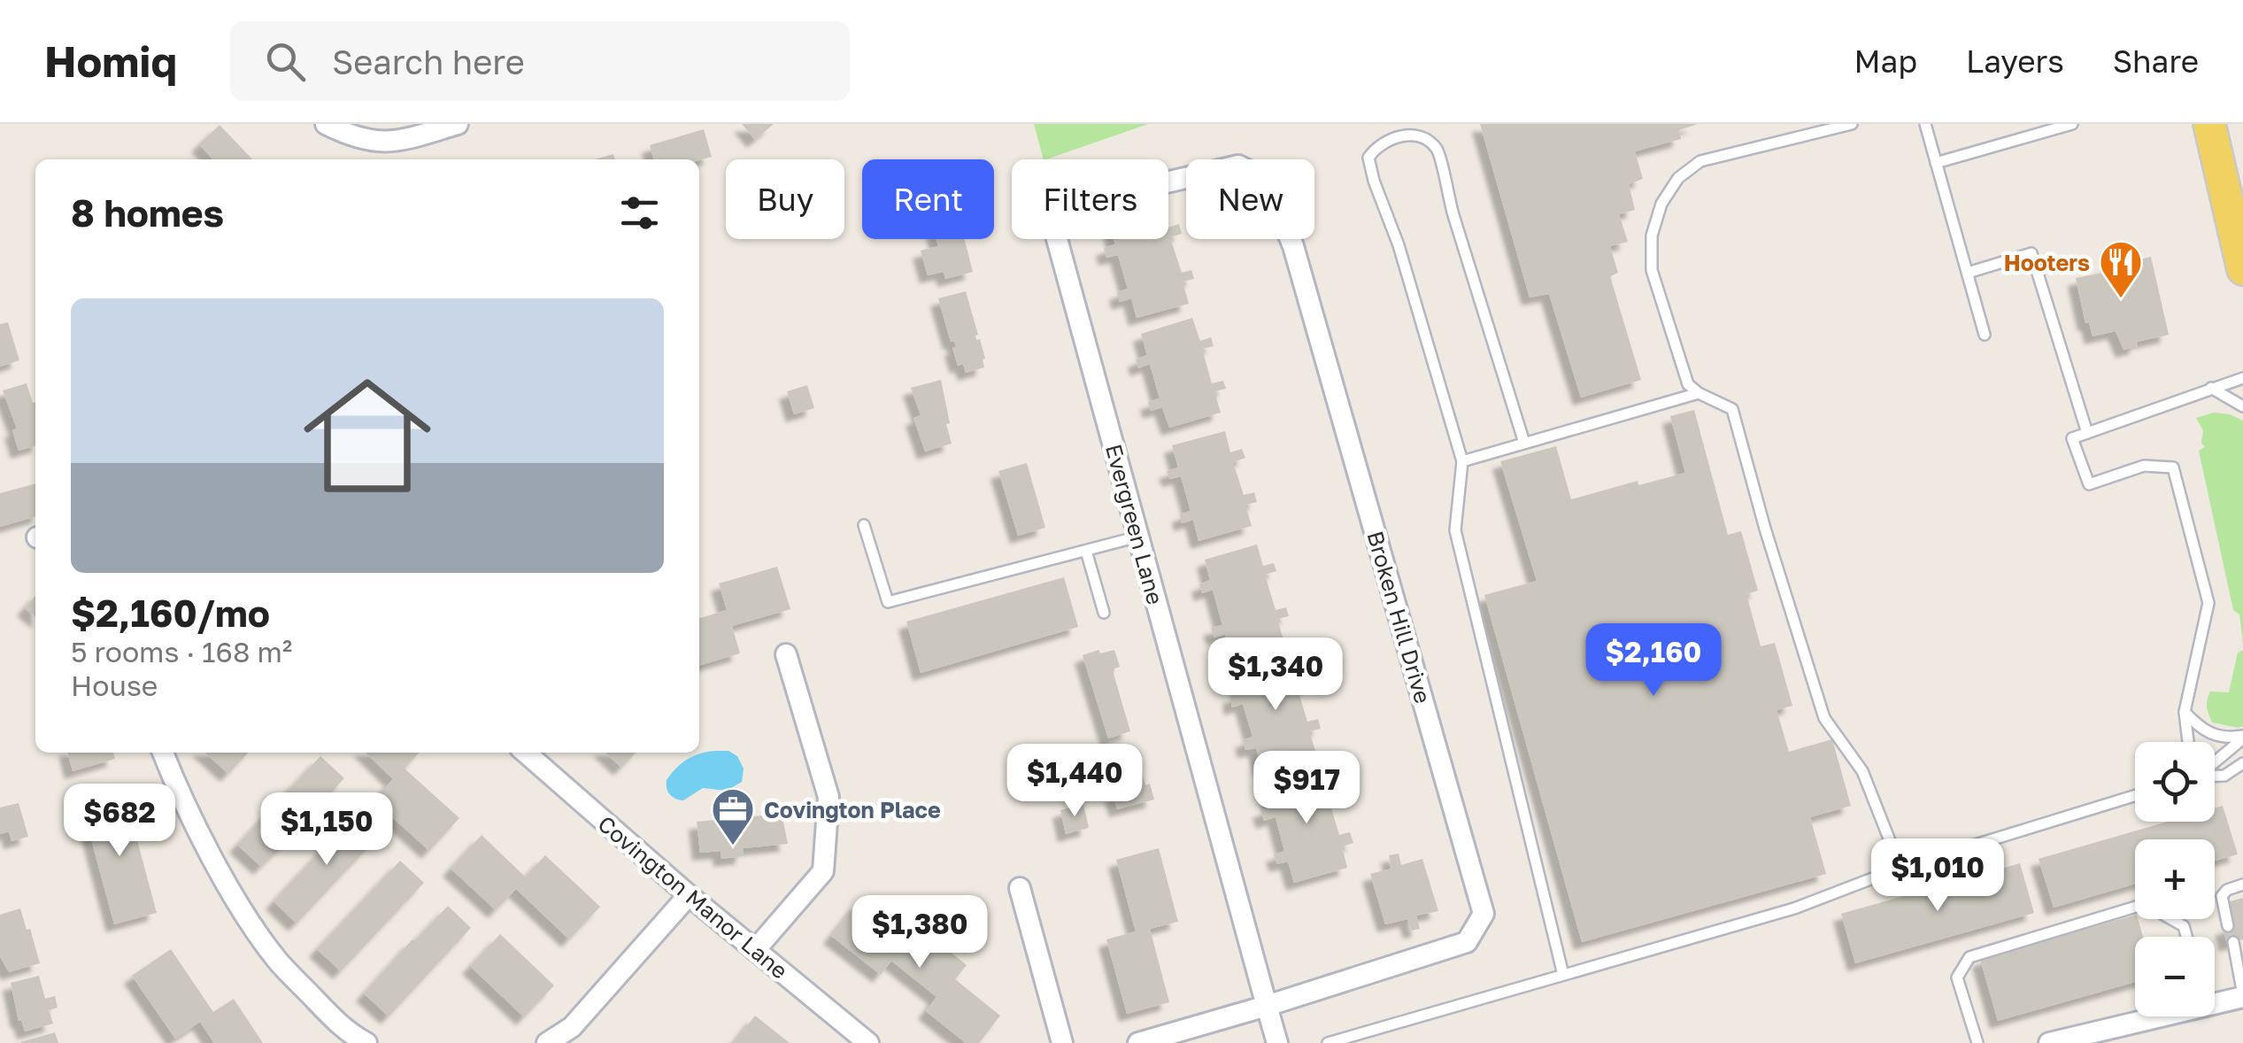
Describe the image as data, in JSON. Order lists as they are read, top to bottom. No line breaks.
{"streets":{"street":["Evergreen Lane","Broken Hill Drive","Covington Manor Lane"]},"crossings":[["Evergreen Lane","Broken Hill Drive"]],"places":{"restaurant":["Hooters"],"office":["Covington Place"]},"page":{"header":"Homiq","search":"Search here","nav":["Map","Layers","Share"],"chip":["Buy","Rent","Filters","New"],"heading":"8 homes","list":[{"name":"$2,160/mo","note":"5 rooms · 168 m² · House"}],"price":["$2,160","$1,340","$1,440","$917","$682","$1,150","$1,010","$1,380"],"map_buttons":["+","−"]}}
